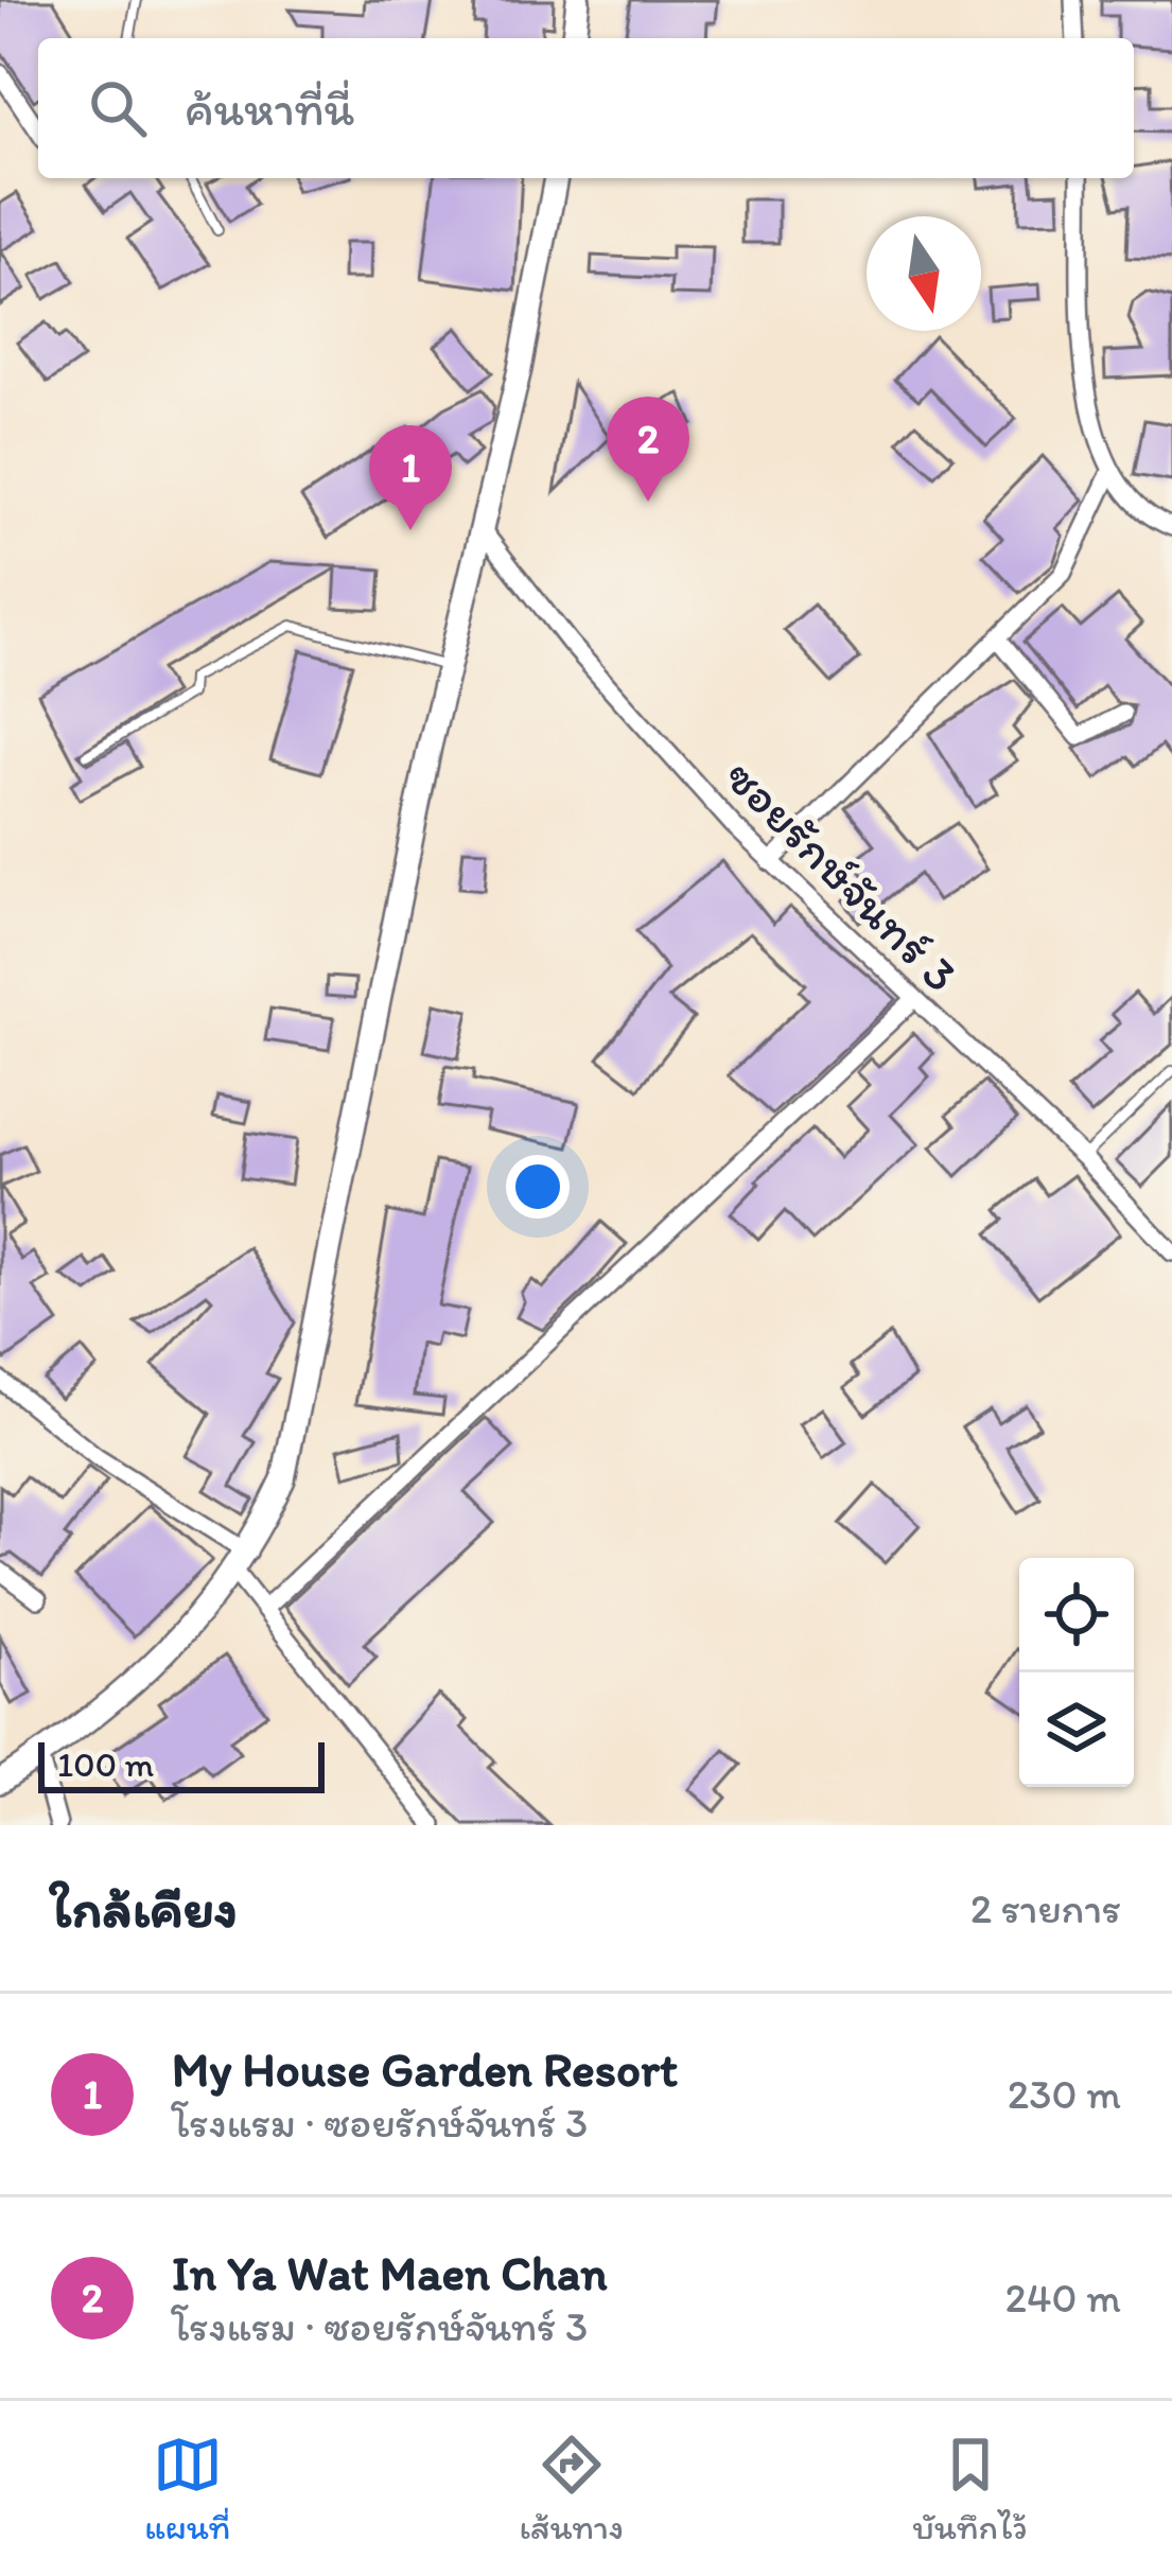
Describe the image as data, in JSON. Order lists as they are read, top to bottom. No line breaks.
{"streets":{"street":["ซอยรักษ์จันทร์ 3"]},"scale_bar":"100 m","north":"bottom","page":{"search":"ค้นหาที่นี่","pins":["2","1"],"scale":"100 m","heading":["ใกล้เคียง","2 รายการ"],"list":[{"mark":"1","name":"My House Garden Resort","note":"โรงแรม · ซอยรักษ์จันทร์ 3","value":"230 m"},{"mark":"2","name":"In Ya Wat Maen Chan","note":"โรงแรม · ซอยรักษ์จันทร์ 3","value":"240 m"}],"nav":["แผนที่","เส้นทาง","บันทึกไว้"]}}
